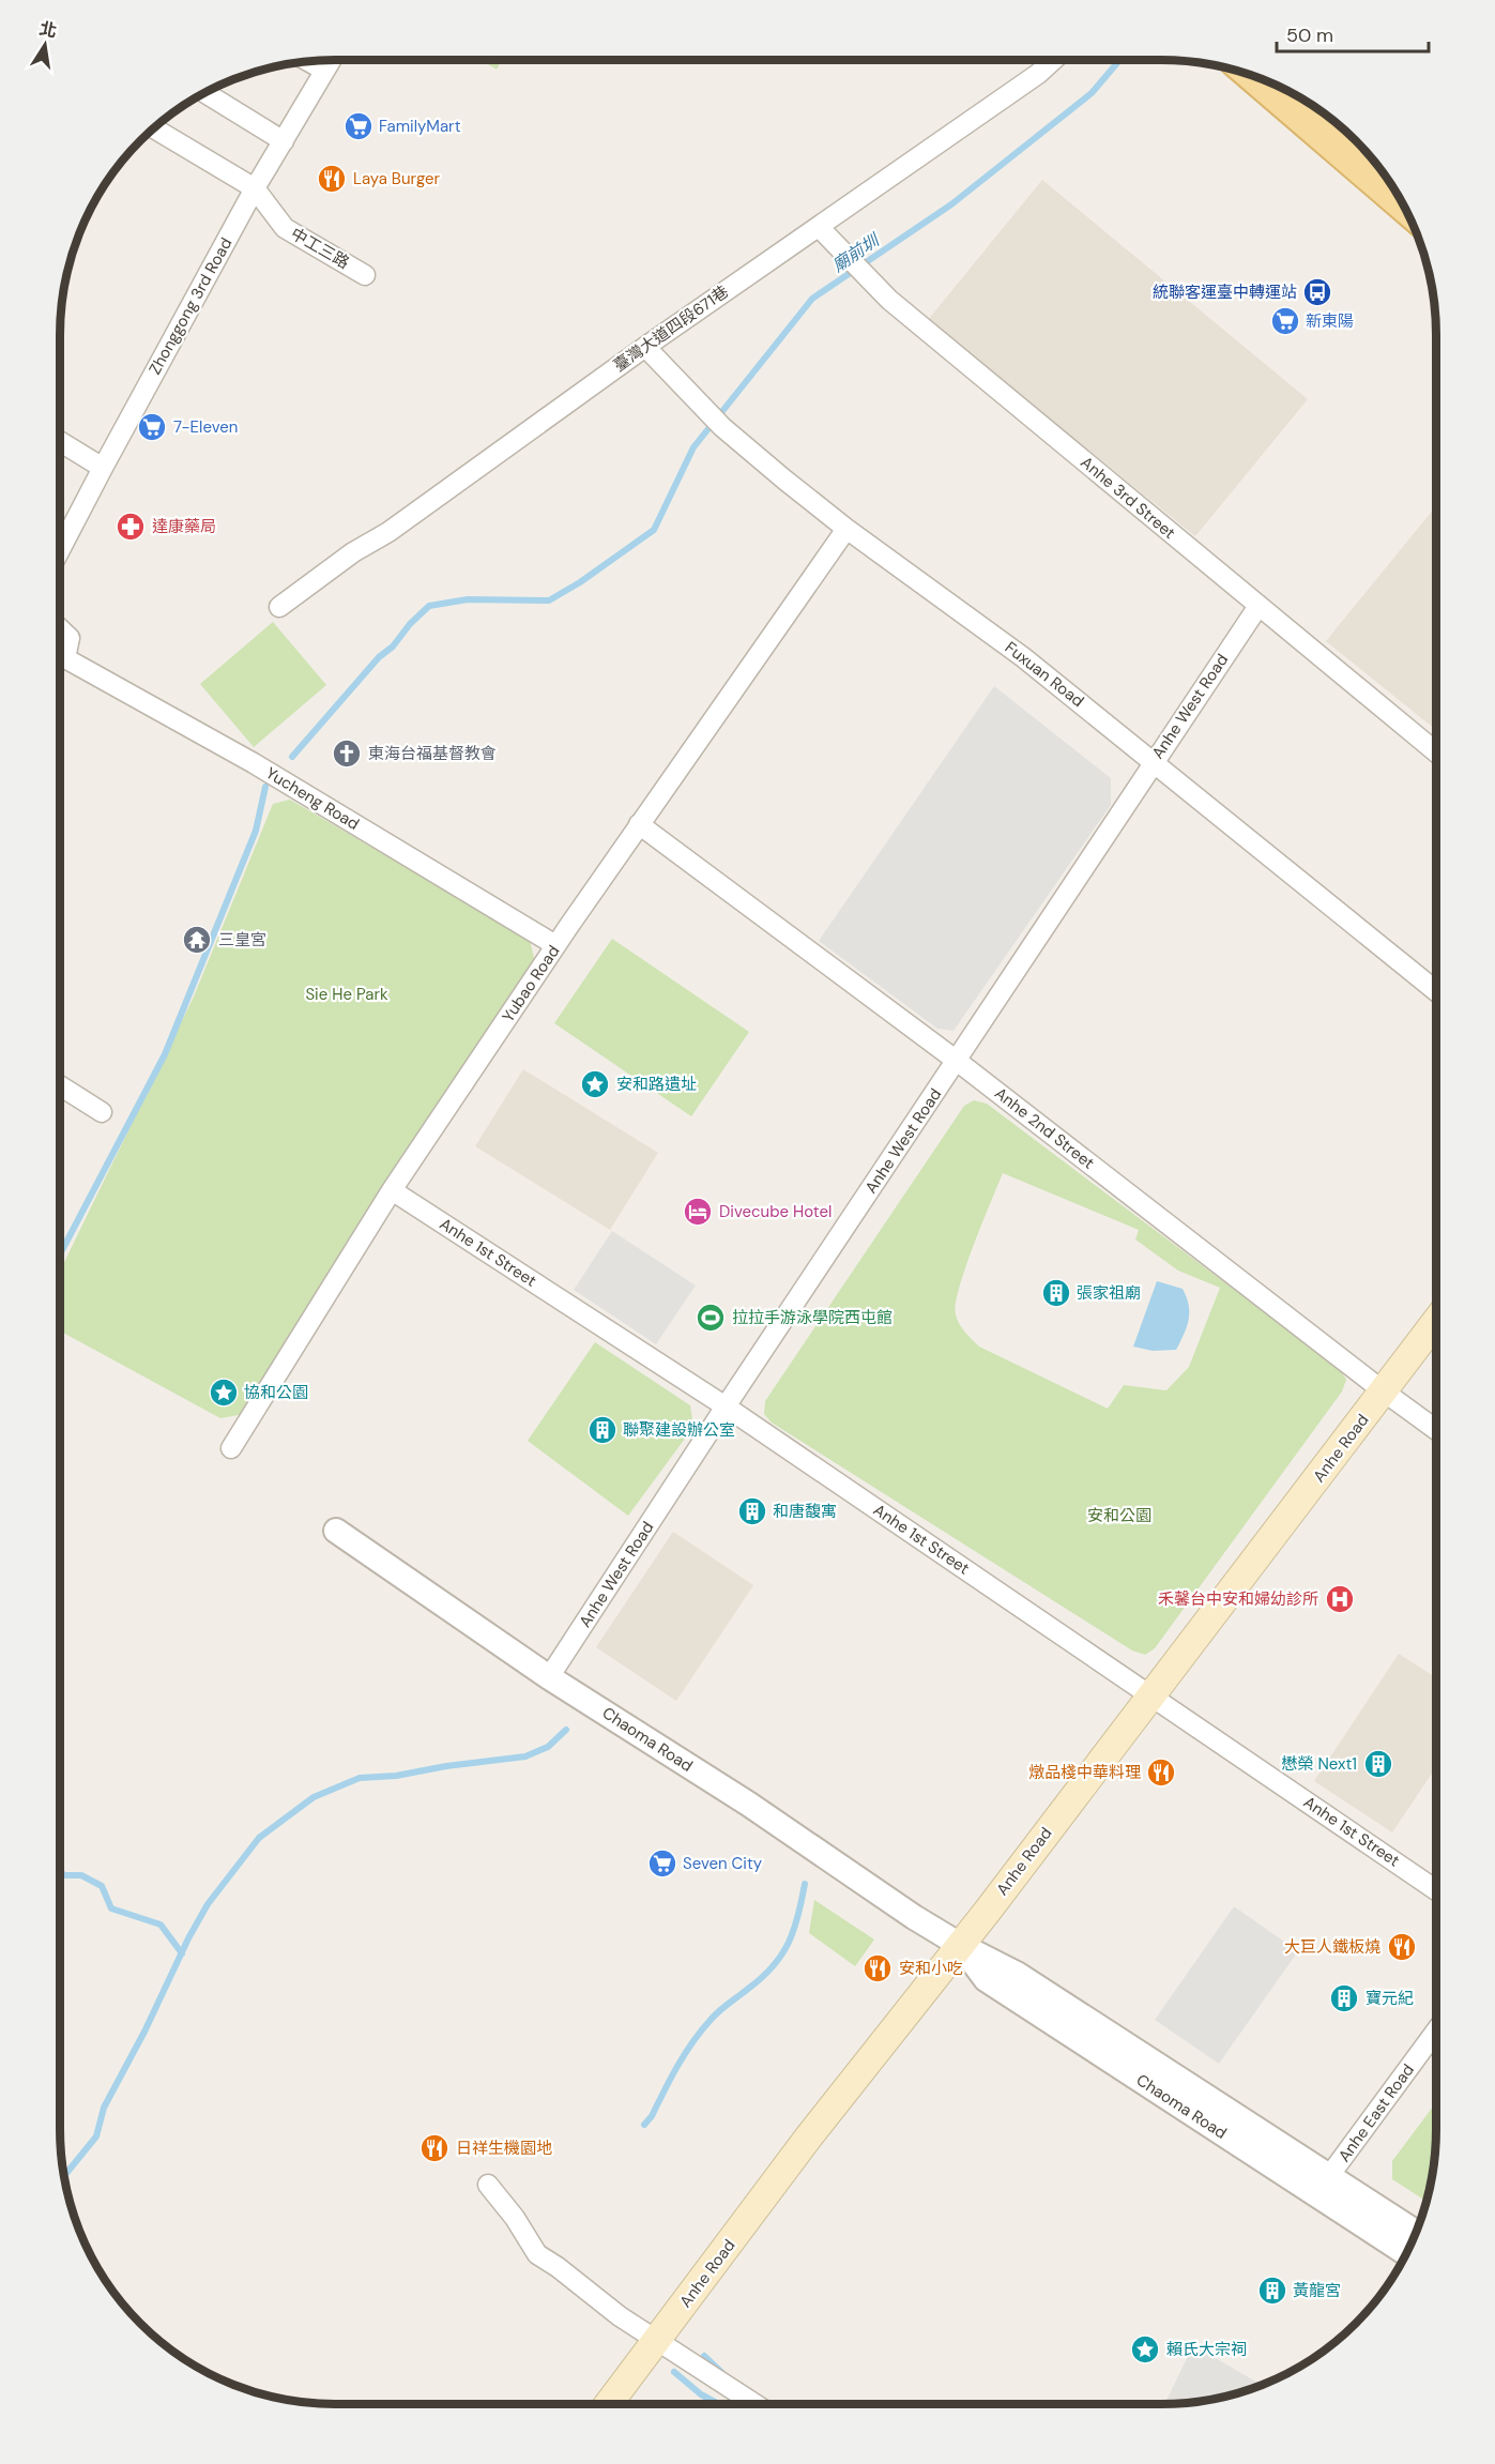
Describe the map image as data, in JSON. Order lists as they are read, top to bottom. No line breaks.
{"streets":{"main road":["Anhe Road"],"street":["中工三路","Zhonggong 3rd Road","臺灣大道四段671巷","Anhe 3rd Street","Fuxuan Road","Anhe West Road","Yucheng Road","Yubao Road","Anhe 2nd Street","Anhe 1st Street","Chaoma Road","Anhe East Road"]},"crossings":[["中工三路","Zhonggong 3rd Road"],["臺灣大道四段671巷","Anhe 3rd Street"],["臺灣大道四段671巷","Fuxuan Road"],["Anhe 3rd Street","Anhe West Road"],["Fuxuan Road","Anhe West Road"],["Fuxuan Road","Yubao Road"],["Anhe West Road","Anhe 2nd Street"],["Anhe West Road","Anhe 1st Street"],["Anhe West Road","Chaoma Road"],["Yucheng Road","Yubao Road"],["Yubao Road","Anhe 2nd Street"],["Yubao Road","Anhe 1st Street"],["Anhe 2nd Street","Anhe Road"],["Anhe 1st Street","Anhe Road"],["Anhe Road","Chaoma Road"],["Chaoma Road","Anhe East Road"]],"water":["廟前圳"],"parks":["Sie He Park","安和公園"],"places":{"supermarket":["FamilyMart","新東陽","7-Eleven","Seven City"],"restaurant":["Laya Burger","燉品棧中華料理","大巨人鐵板燒","安和小吃","日祥生機園地"],"bus stop":["統聯客運臺中轉運站"],"pharmacy":["達康藥局"],"church":["東海台福基督教會"],"temple":["三皇宮"],"place":["安和路遺址","協和公園","賴氏大宗祠"],"hotel":["Divecube Hotel"],"building":["張家祖廟","聯聚建設辦公室","和唐馥寓","懋榮 Next1","寶元紀","黃龍宮"],"sports":["拉拉手游泳學院西屯館"],"hospital":["禾馨台中安和婦幼診所"]},"scale_bar":"50 m","north":"top"}
